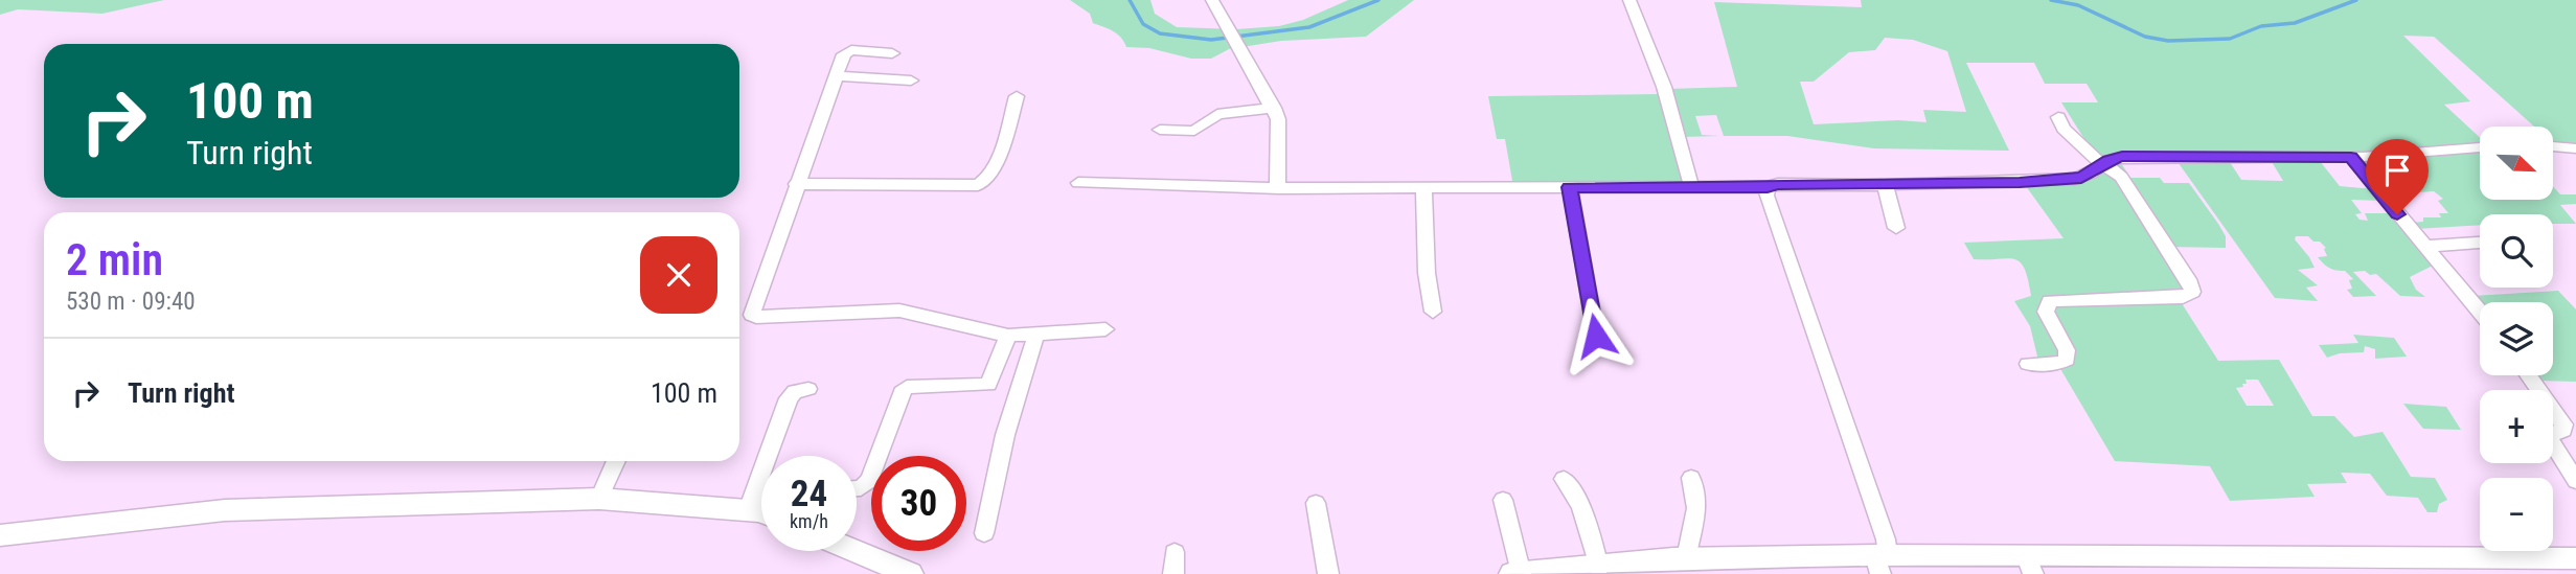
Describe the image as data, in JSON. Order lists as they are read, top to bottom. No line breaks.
{"north":"bottom right","page":{"turn":["100 m","Turn right"],"map_buttons":["+","−"],"heading":["2 min","530 m · 09:40"],"list":[{"name":"Turn right","value":"100 m"}],"speed":"24 km/h","limit":"30"}}
